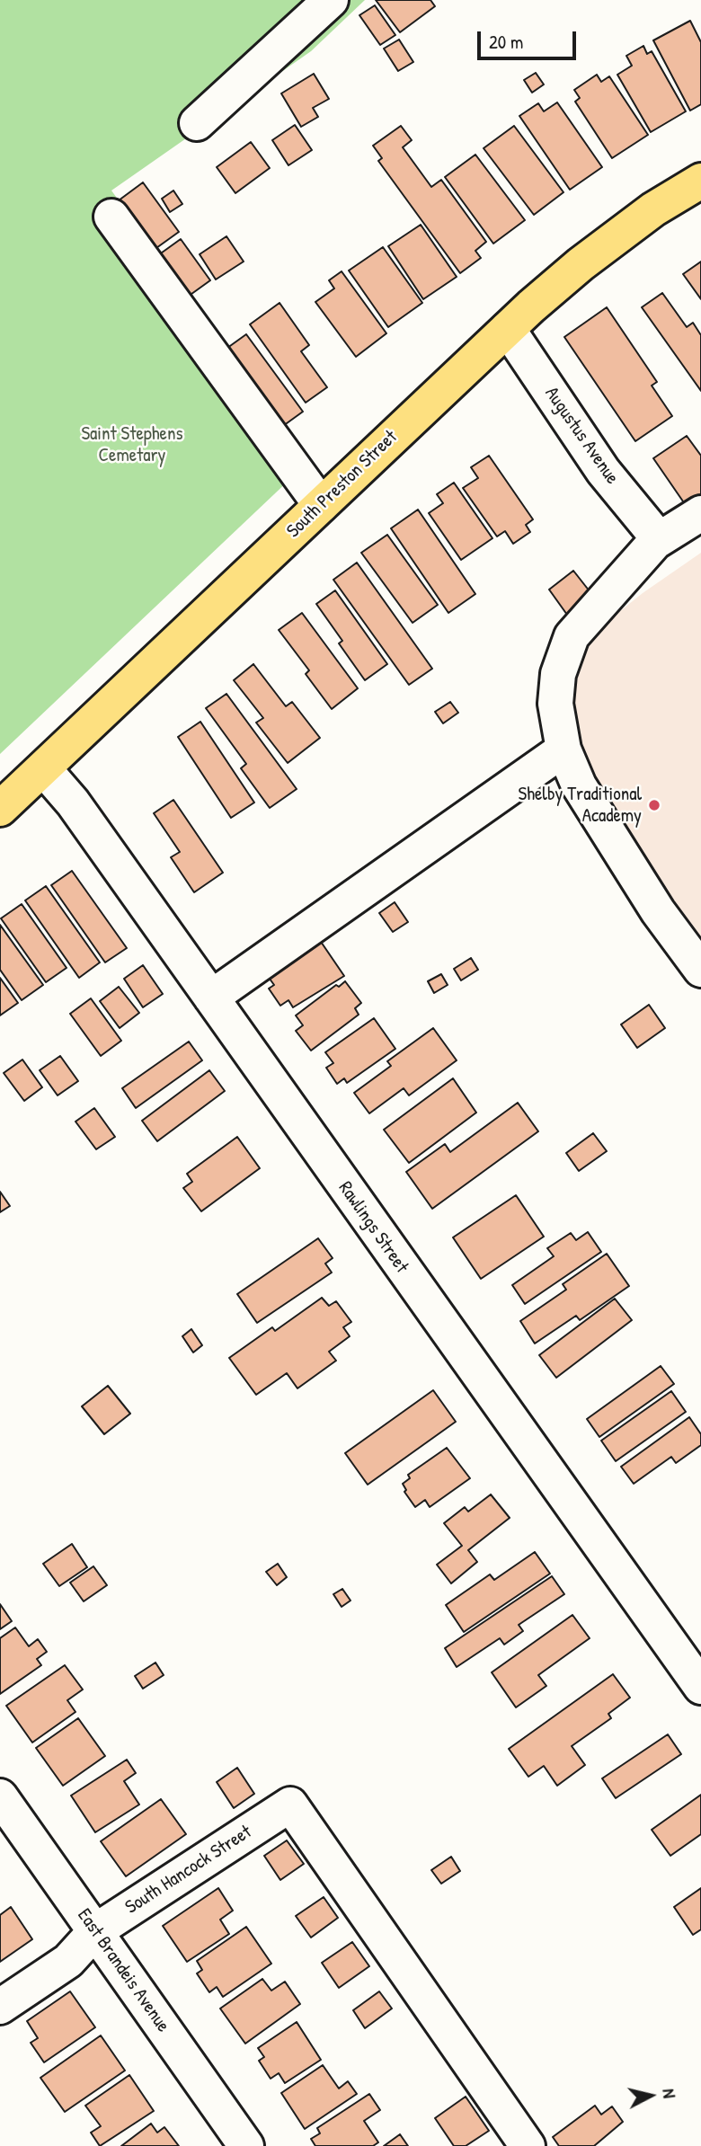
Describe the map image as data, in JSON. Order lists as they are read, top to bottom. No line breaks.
{"streets":{"main road":["South Preston Street"],"street":["Augustus Avenue","Rawlings Street","South Hancock Street","East Brandeis Avenue"]},"crossings":[["Augustus Avenue","South Preston Street"],["South Preston Street","Rawlings Street"],["South Hancock Street","East Brandeis Avenue"]],"parks":["Saint Stephens Cemetary"],"places":["Shelby Traditional Academy"],"scale_bar":"20 m","north":"right"}
